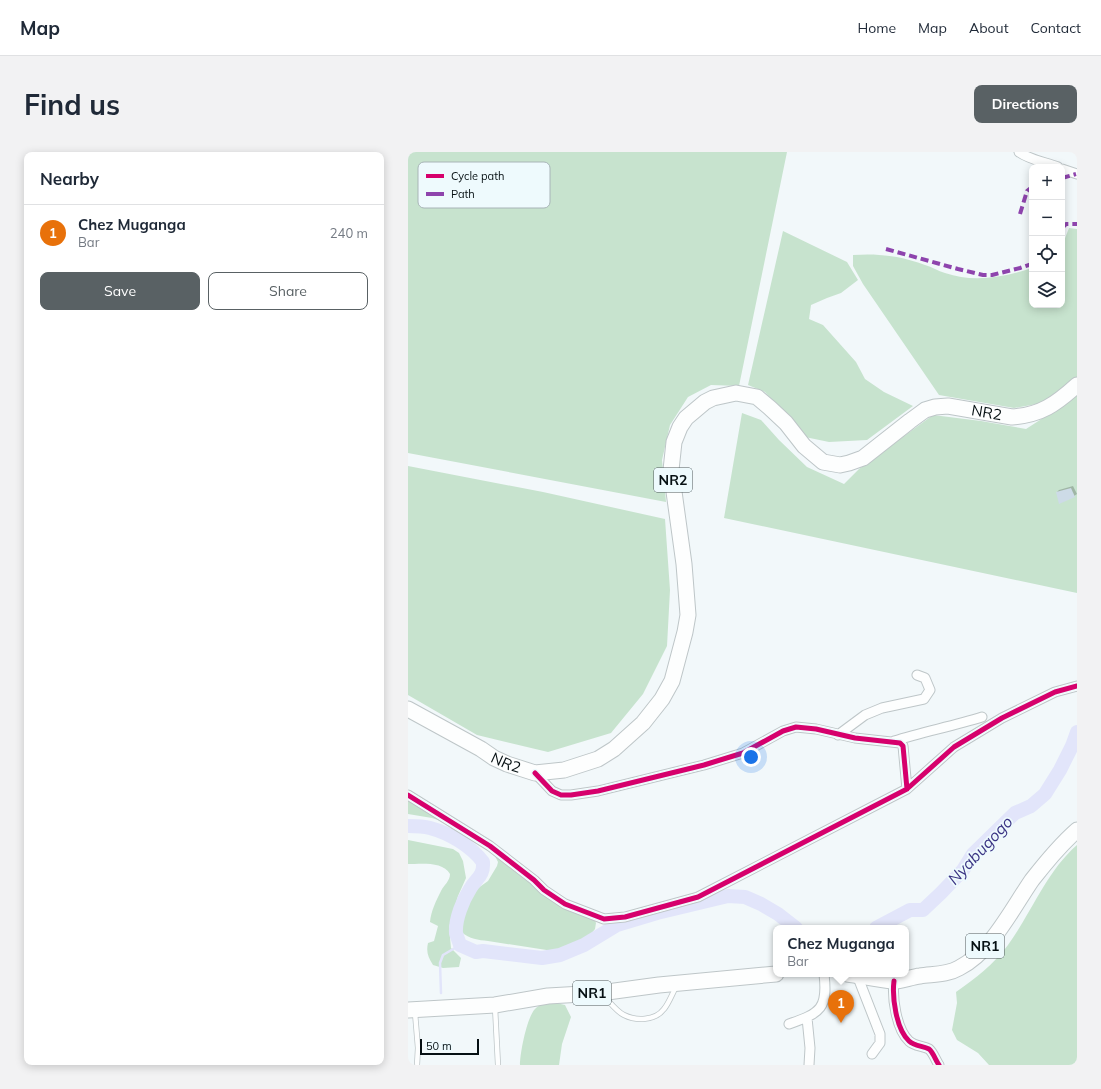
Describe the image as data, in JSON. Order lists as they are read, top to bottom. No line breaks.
{"streets":{"highway":["NR2","NR1"]},"water":["Nyabugogo"],"legend":["Cycle path","Path"],"scale_bar":"50 m","page":{"header":"Map","nav":["Home","Map","About","Contact"],"buttons":["Directions",["Save","Share"]],"title":"Find us","heading":"Nearby","map_buttons":["+","−"],"list":[{"mark":"1","name":"Chez Muganga","note":"Bar","value":"240 m"}],"popup":["Chez Muganga","Bar"],"pins":"1","scale":"50 m"}}
